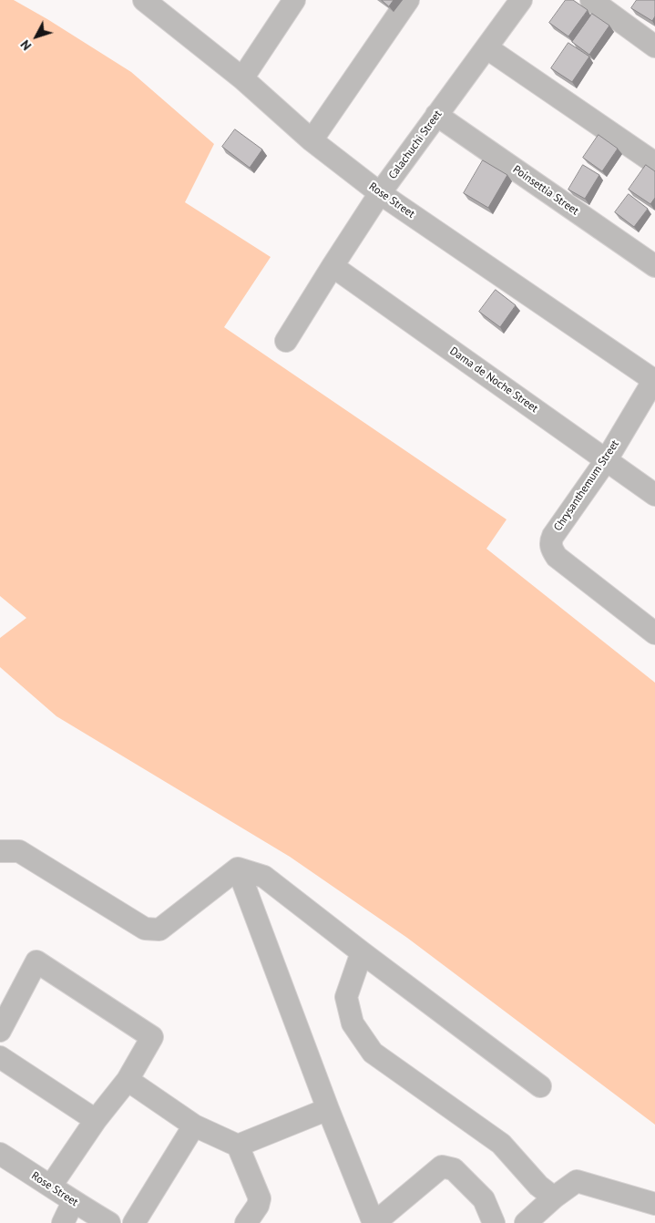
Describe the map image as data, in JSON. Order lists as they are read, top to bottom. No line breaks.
{"streets":{"street":["Calachuchi Street","Poinsettia Street","Rose Street","Dama de Noche Street","Chrysanthemum Street"]},"crossings":[["Calachuchi Street","Poinsettia Street"],["Calachuchi Street","Rose Street"],["Calachuchi Street","Dama de Noche Street"],["Rose Street","Chrysanthemum Street"],["Dama de Noche Street","Chrysanthemum Street"]],"north":"bottom left"}
